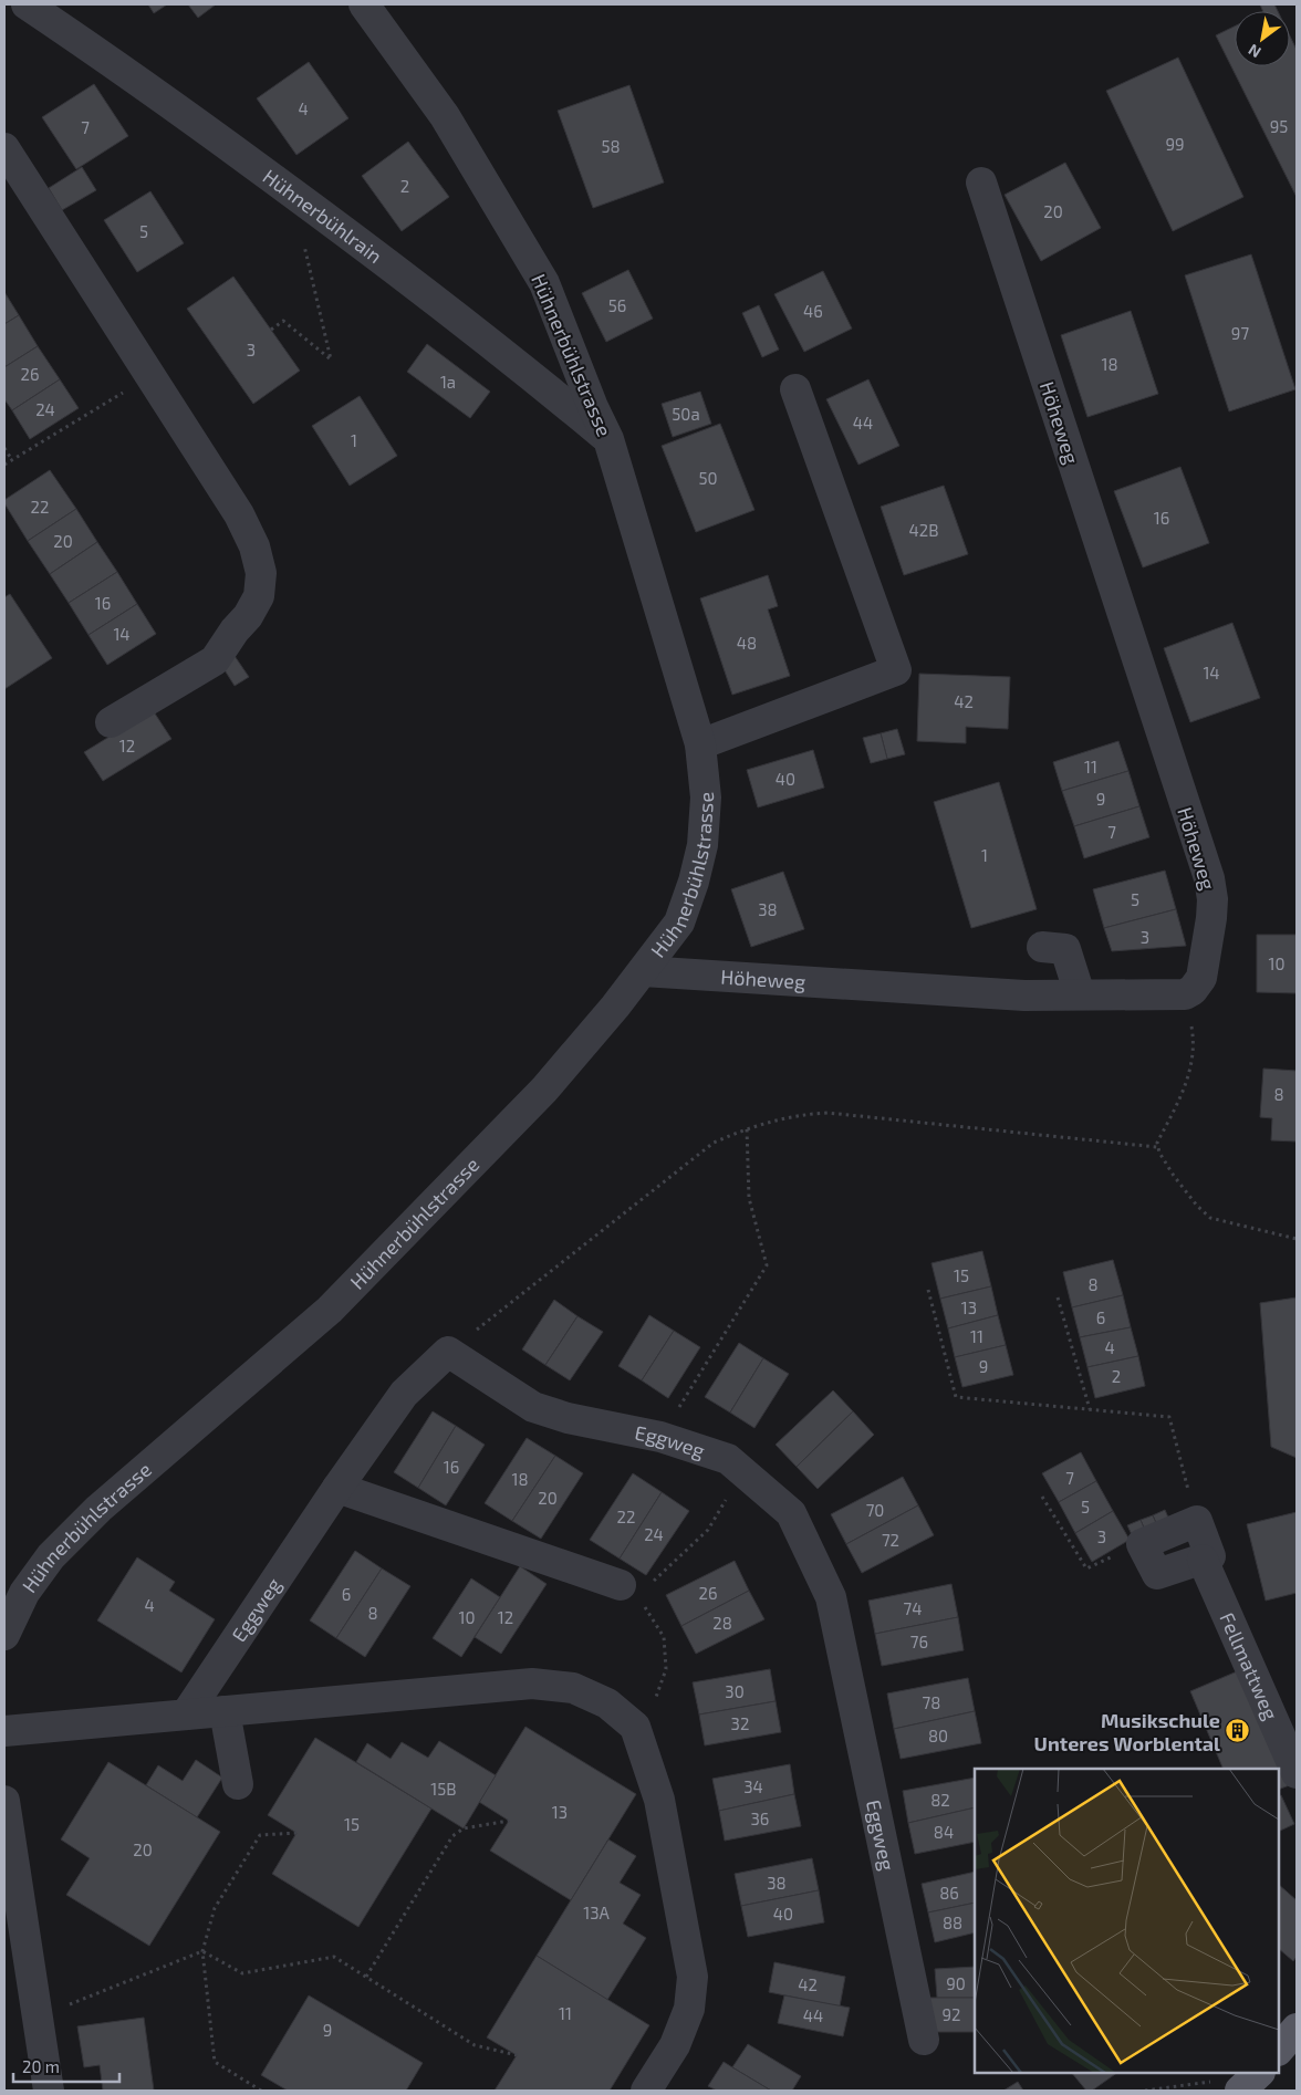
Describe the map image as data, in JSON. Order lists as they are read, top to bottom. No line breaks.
{"streets":{"street":["Hühnerbühlrain","Hühnerbühlstrasse","Höheweg","Eggweg","Fellmattweg"]},"crossings":[["Hühnerbühlrain","Hühnerbühlstrasse"],["Hühnerbühlstrasse","Höheweg"]],"places":{"building":["Musikschule Unteres Worblental"]},"house_numbers":["4","95","7","99","58","2","20","5","56","46","97","3","18","26","1a","24","50a","44","1","50","22","16","42B","20","16","14","48","14","42","12","11","40","9","7","1","5","38","3","10","8","15","8","13","6","11","4","9","2","16","7","18","20","5","70","22","24","3","72","26","6","4","74","8","10","12","28","76","30","78","32","80","34","15B","82","13","36","15","84","20","38","86","13A","40","88","90","42","11","92","44","9"],"scale_bar":"20 m","north":"bottom left"}
